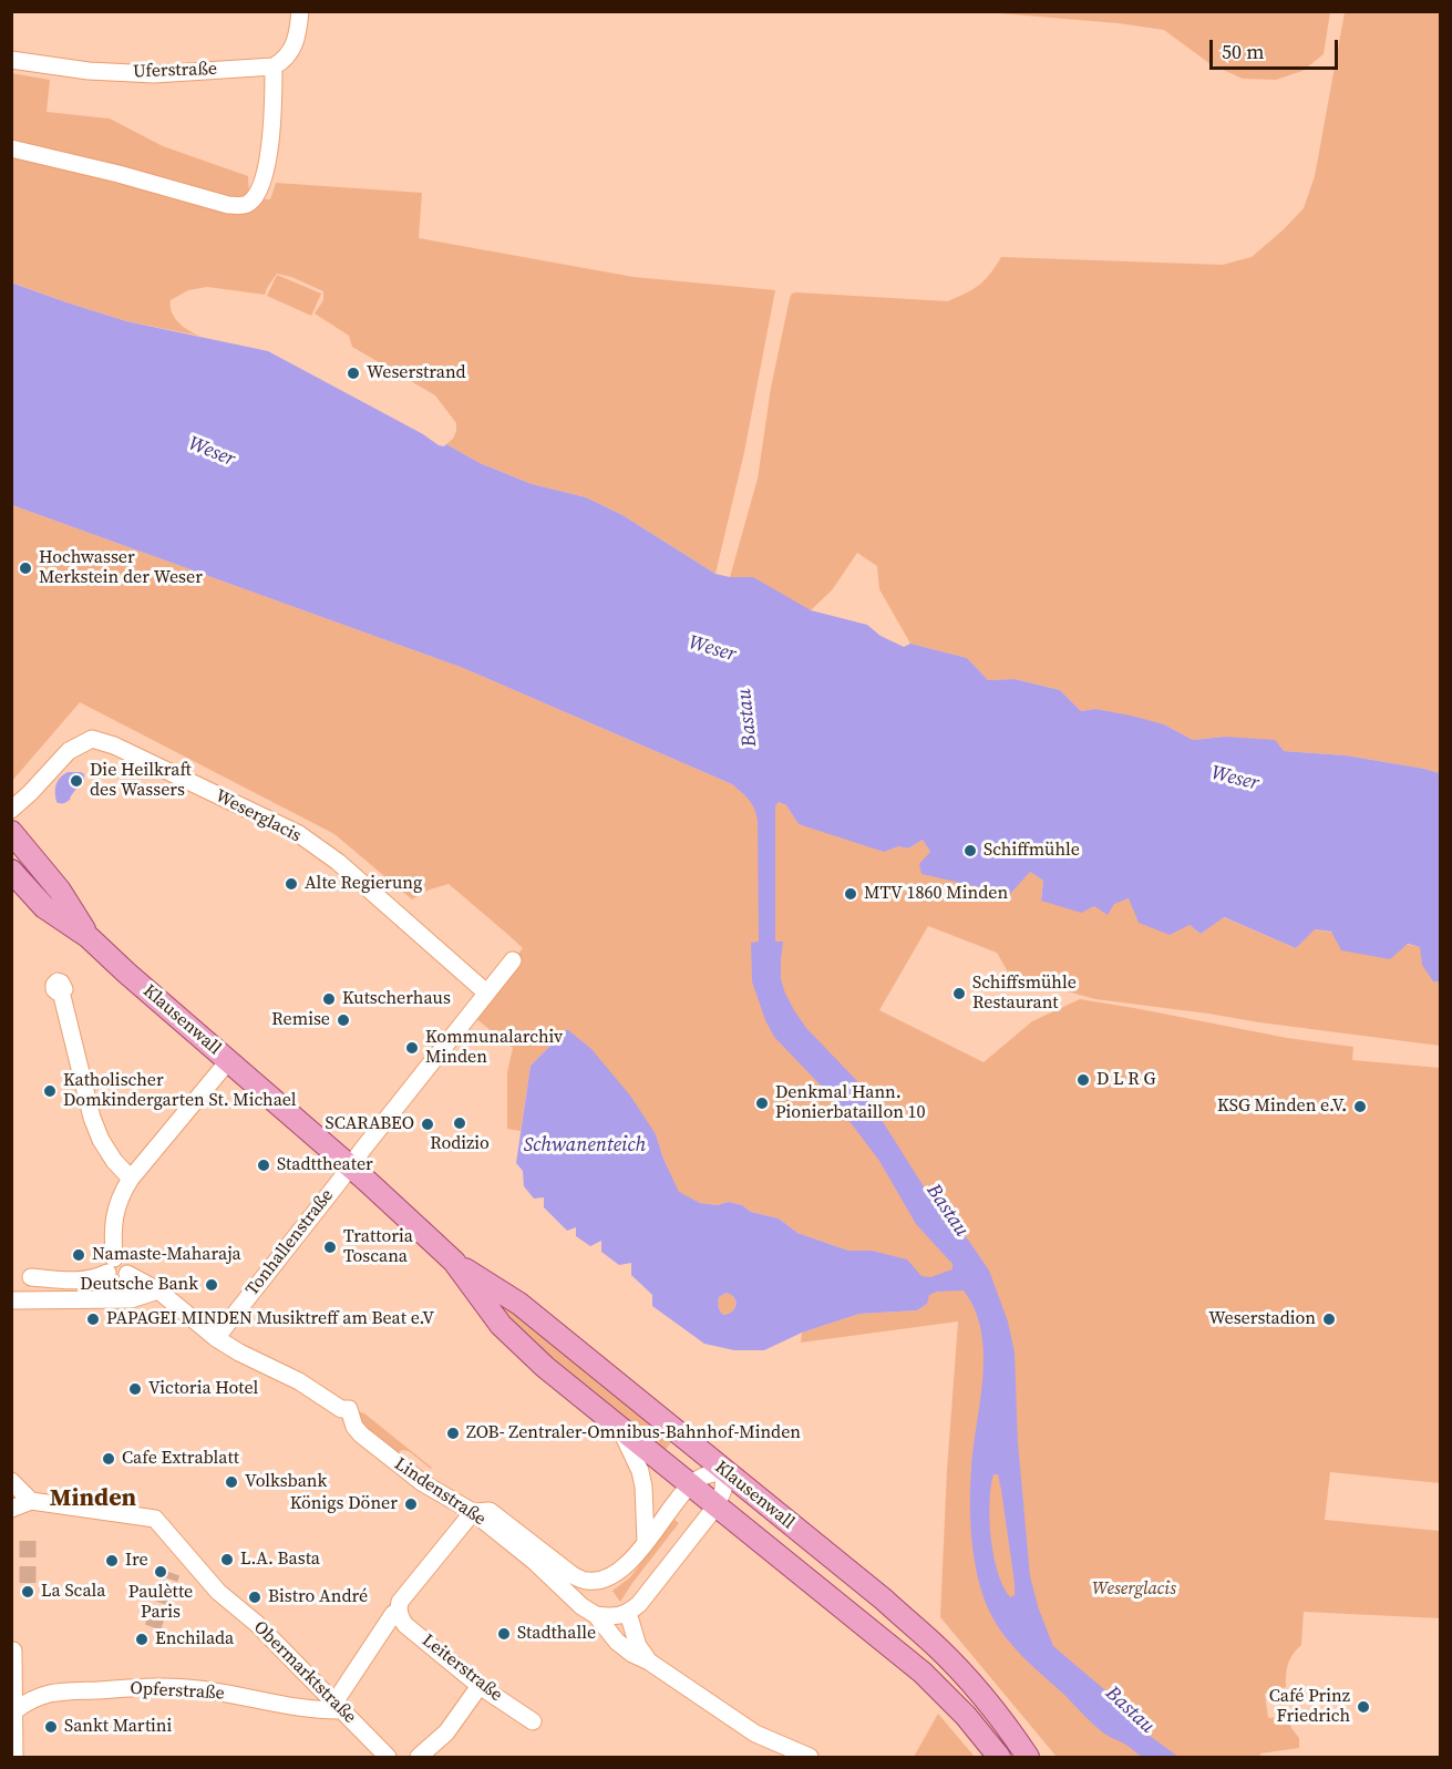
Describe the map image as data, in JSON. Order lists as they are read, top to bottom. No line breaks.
{"streets":{"main road":["Klausenwall"],"street":["Uferstraße","Weserglacis","Tonhallenstraße","Lindenstraße","Leiterstraße","Obermarktstraße","Opferstraße"]},"crossings":[["Weserglacis","Tonhallenstraße"],["Klausenwall","Tonhallenstraße"],["Tonhallenstraße","Lindenstraße"],["Obermarktstraße","Opferstraße"]],"districts":["Minden"],"water":["Weser","Bastau","Schwanenteich"],"parks":["Weserglacis"],"places":["Weserstrand","Hochwasser Merkstein der Weser","Die Heilkraft des Wassers","Schiffmühle","Alte Regierung","MTV 1860 Minden","Schiffsmühle Restaurant","Kutscherhaus","Remise","Kommunalarchiv Minden","D L R G","Katholischer Domkindergarten St. Michael","Denkmal Hann. Pionierbataillon 10","KSG Minden e.V.","Rodizio","SCARABEO","Stadttheater","Trattoria Toscana","Namaste-Maharaja","Deutsche Bank","PAPAGEI MINDEN Musiktreff am Beat e.V","Weserstadion","Victoria Hotel","ZOB- Zentraler-Omnibus-Bahnhof-Minden","Cafe Extrablatt","Volksbank","Königs Döner","L.A. Basta","Ire","Paulètte Paris","La Scala","Bistro André","Stadthalle","Enchilada","Café Prinz Friedrich","Sankt Martini"],"scale_bar":"50 m"}
